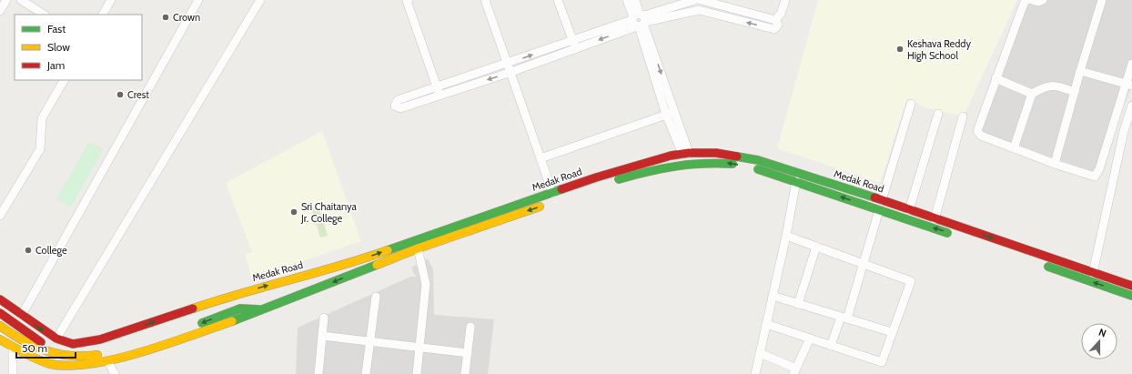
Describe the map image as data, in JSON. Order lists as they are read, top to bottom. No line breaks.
{"streets":{"main road":["Medak Road"]},"places":["Crown","Keshava Reddy High School","Crest","Sri Chaitanya Jr. College","College"],"legend":["Fast","Slow","Jam"],"scale_bar":"50 m","north":"top"}
